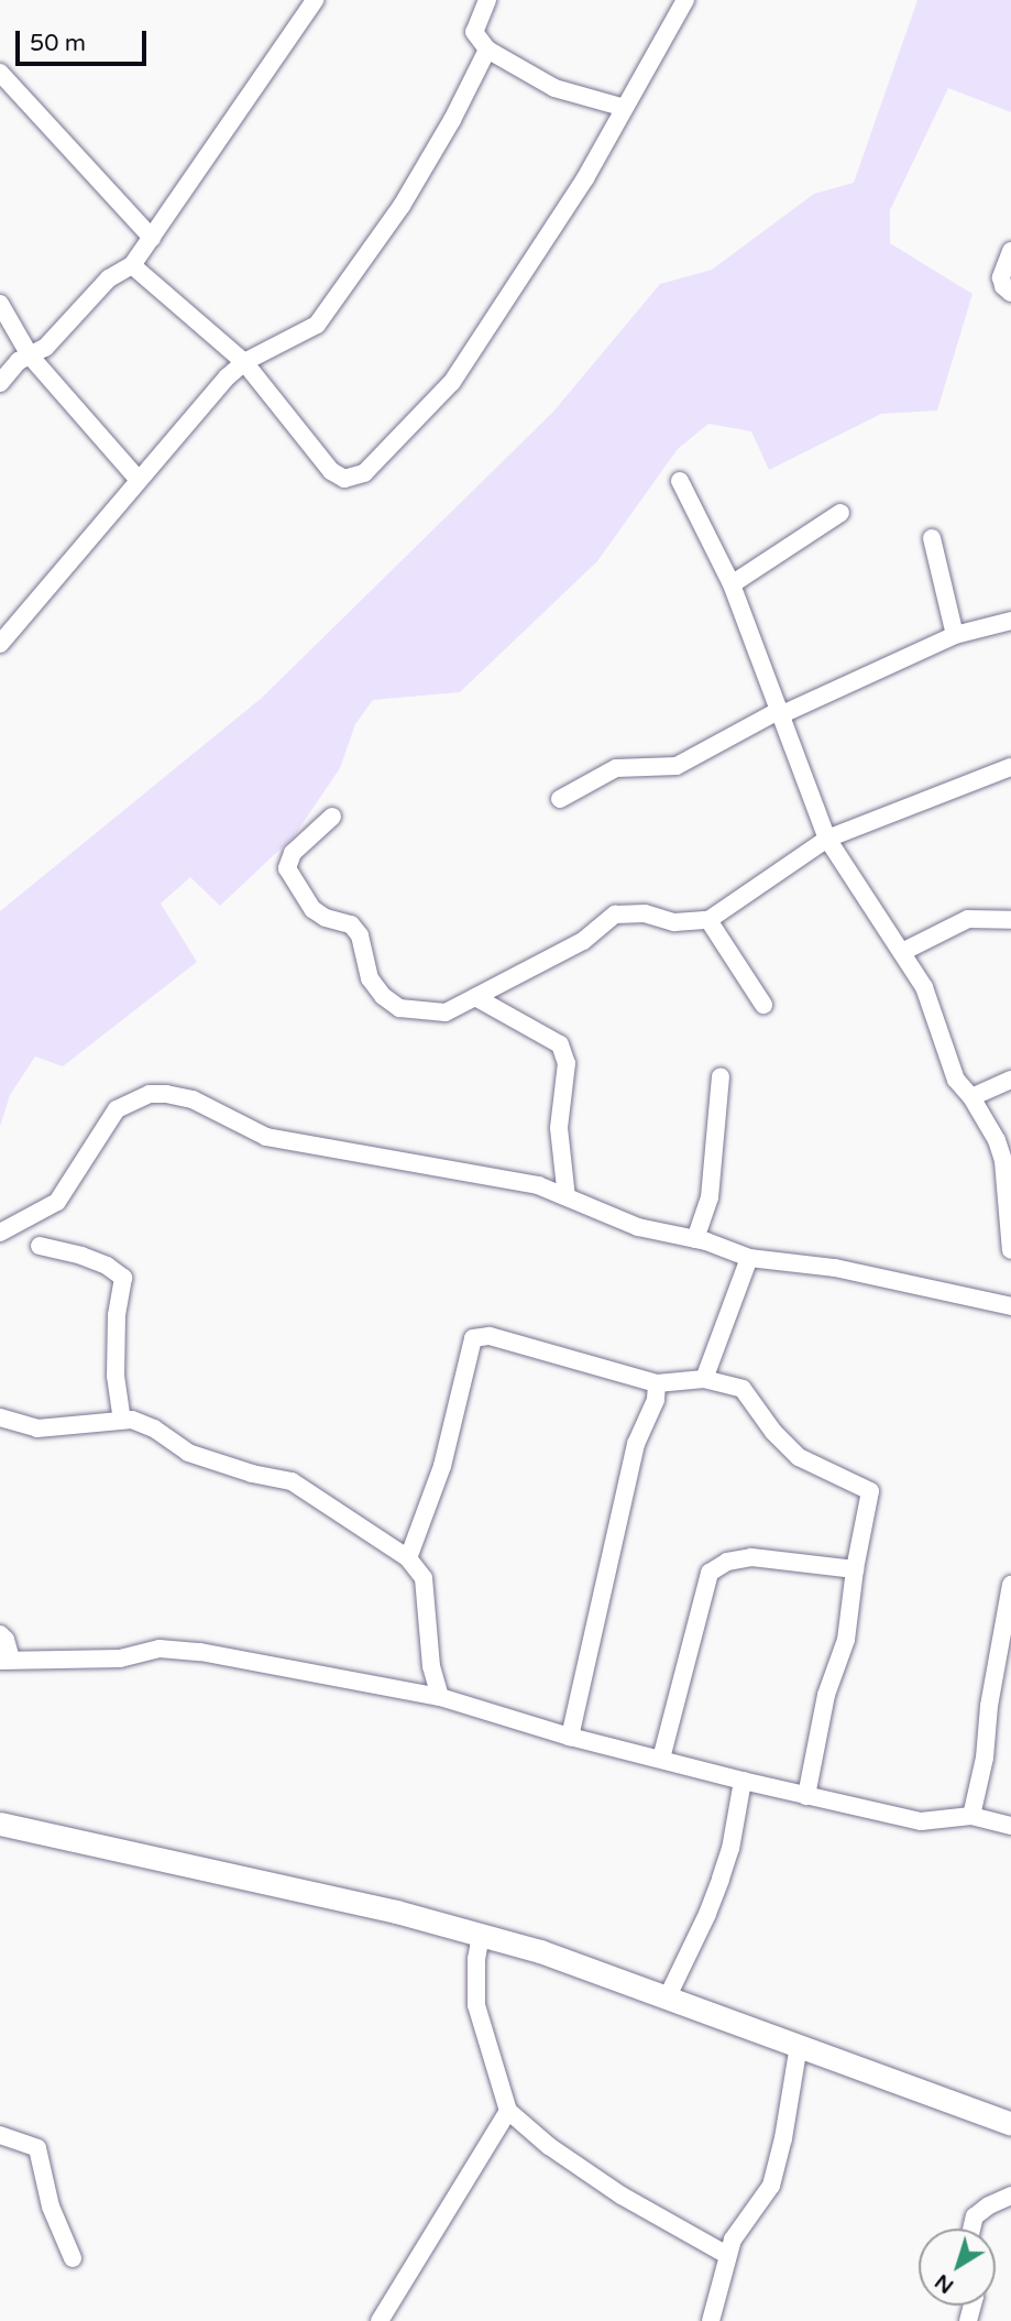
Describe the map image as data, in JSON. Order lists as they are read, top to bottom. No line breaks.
{"scale_bar":"50 m","north":"bottom left"}
